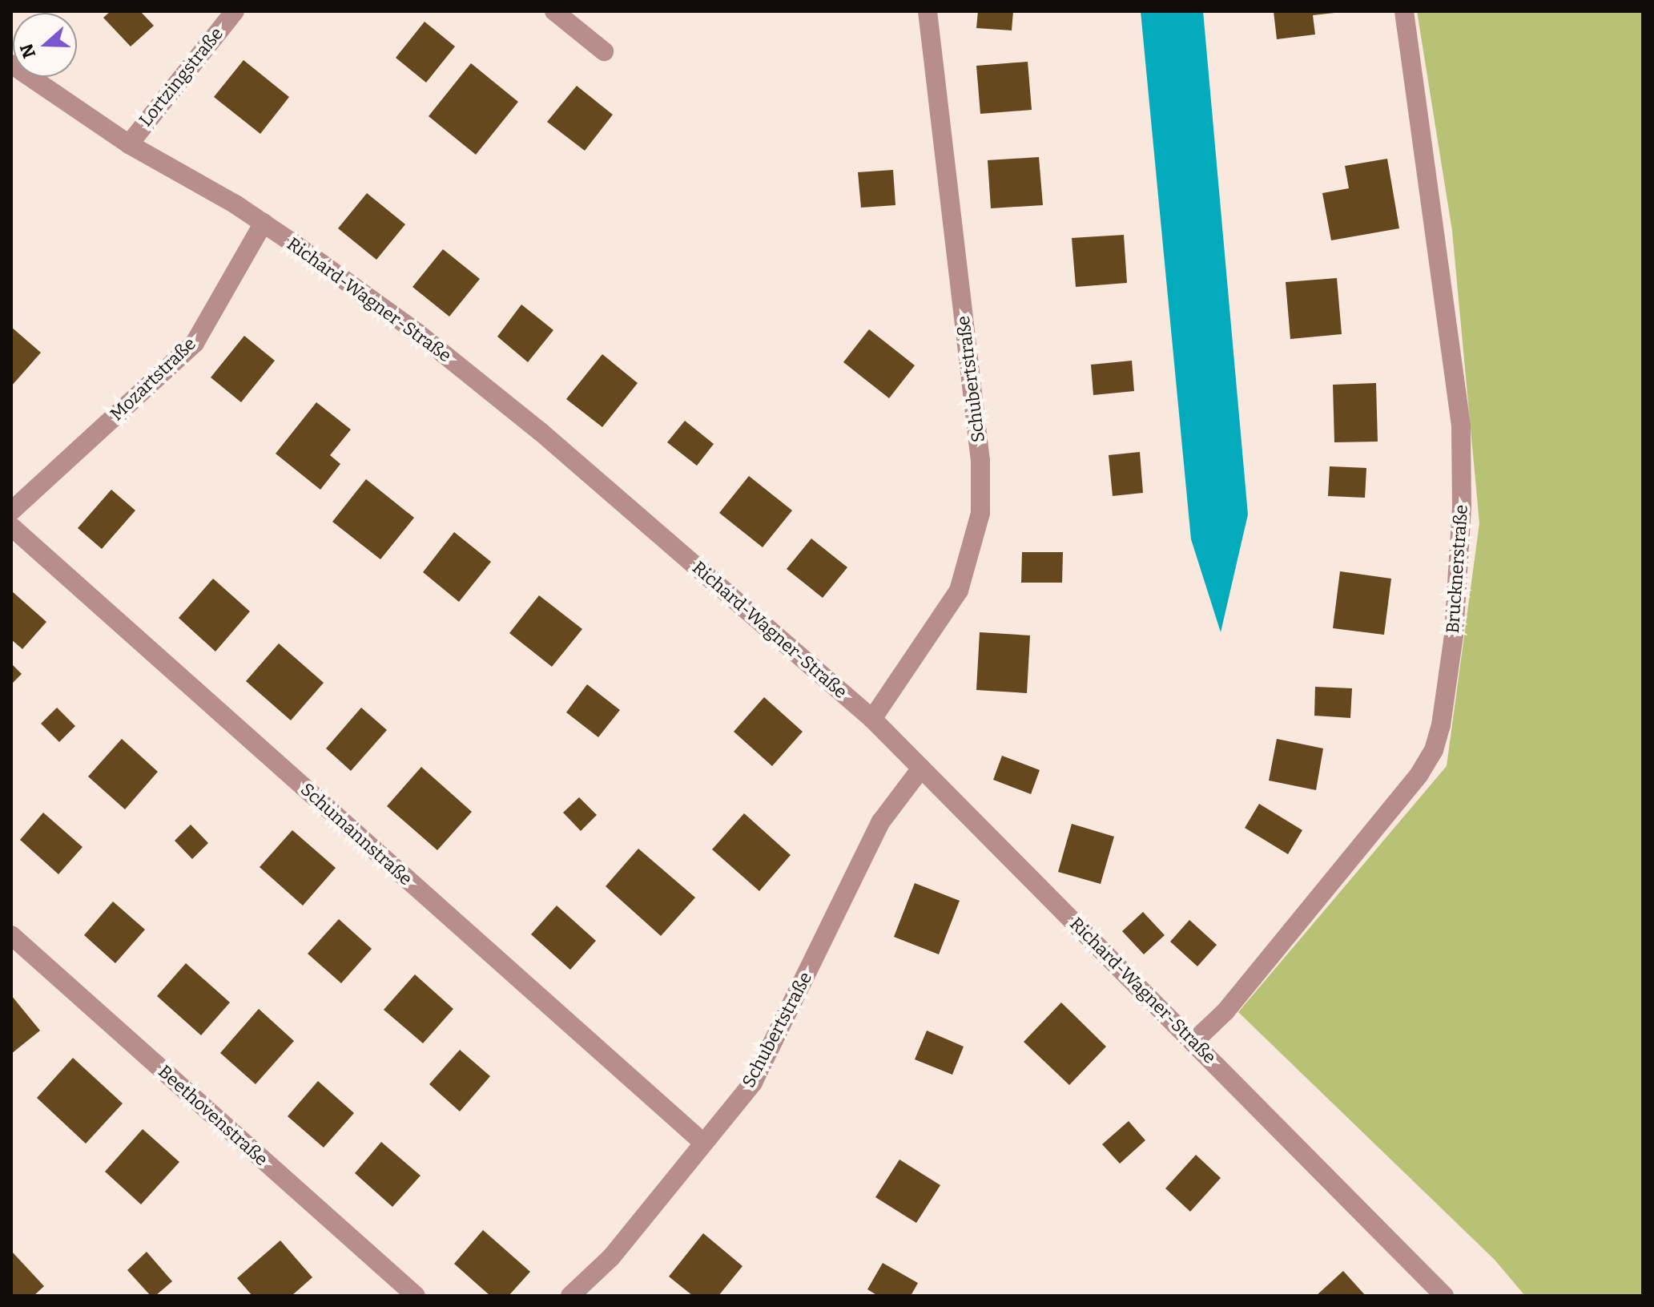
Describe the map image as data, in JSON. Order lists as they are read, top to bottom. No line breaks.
{"streets":{"street":["Lortzingstraße","Richard-Wagner-Straße","Mozartstraße","Schubertstraße","Brucknerstraße","Schumannstraße","Beethovenstraße"]},"crossings":[["Lortzingstraße","Richard-Wagner-Straße"],["Richard-Wagner-Straße","Mozartstraße"],["Richard-Wagner-Straße","Schubertstraße"],["Richard-Wagner-Straße","Brucknerstraße"],["Schubertstraße","Schumannstraße"]],"north":"left"}
